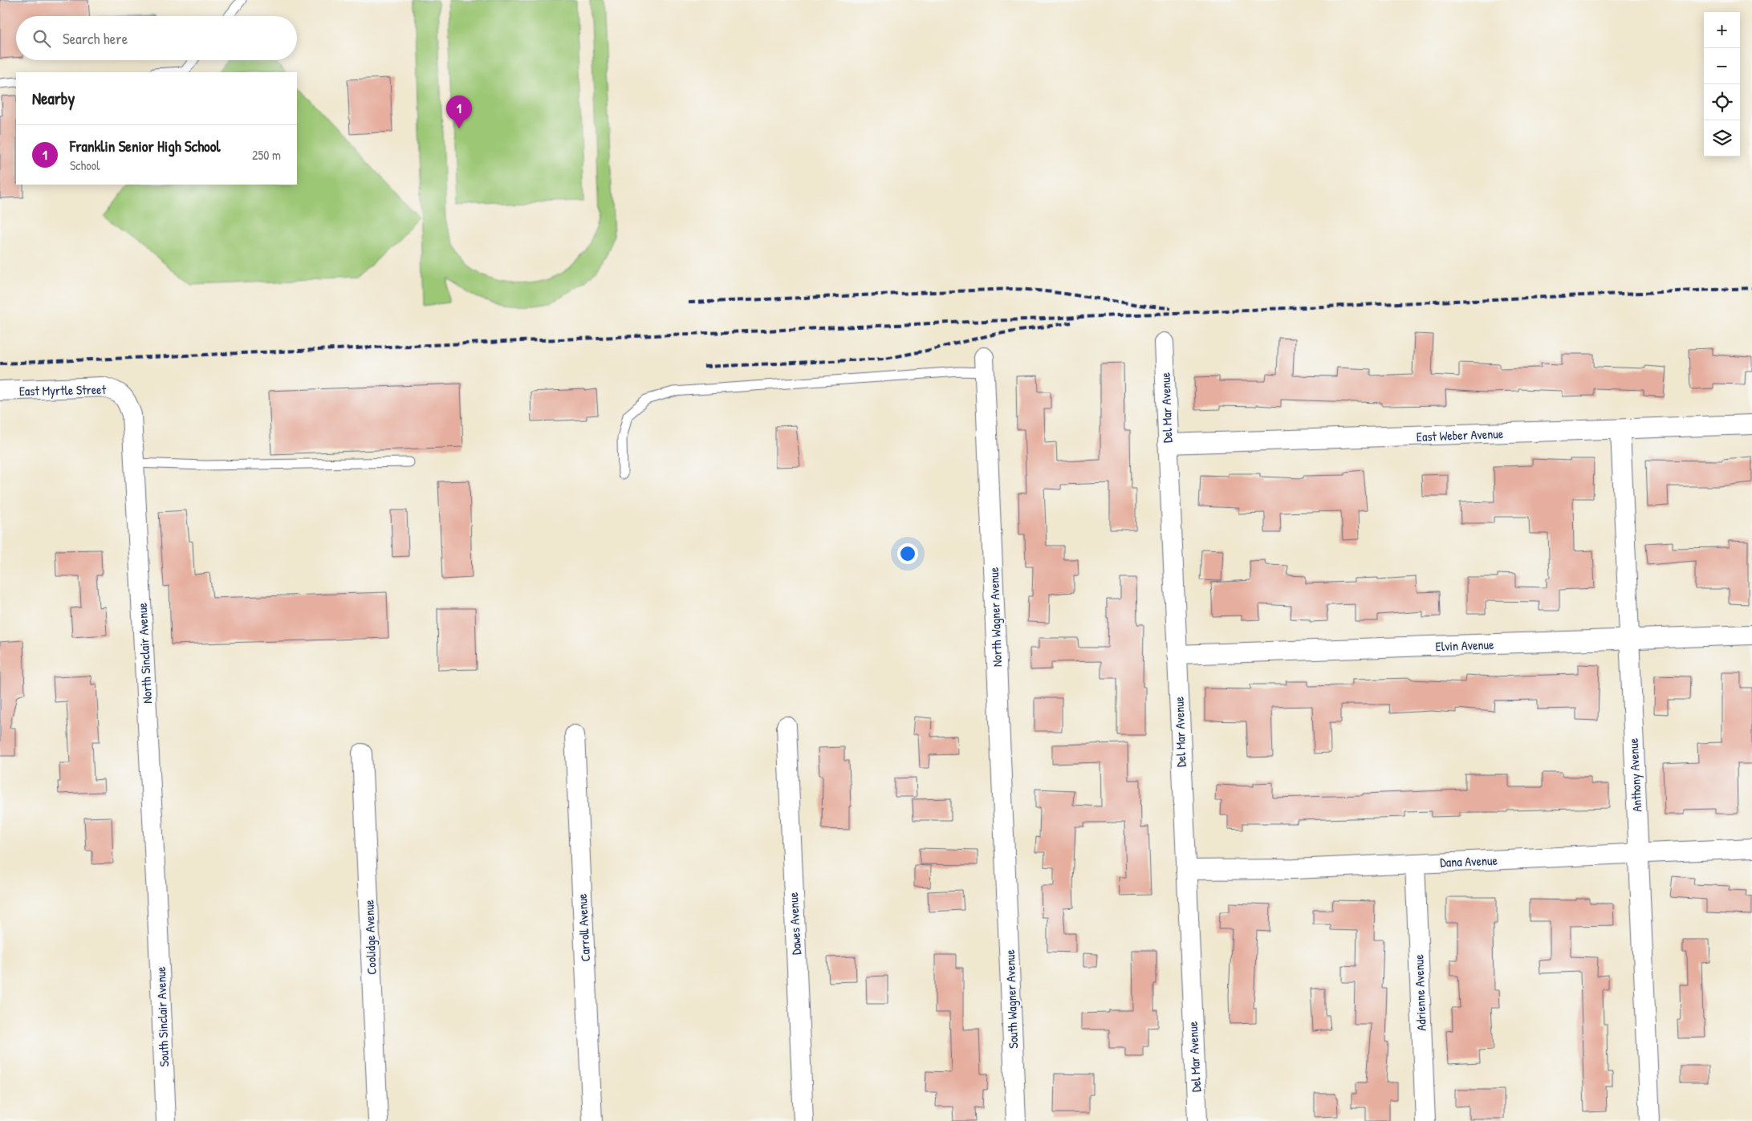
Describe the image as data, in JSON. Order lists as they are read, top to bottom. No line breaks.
{"streets":{"street":["East Myrtle Street","Del Mar Avenue","East Weber Avenue","North Wagner Avenue","Elvin Avenue","North Sinclair Avenue","Anthony Avenue","Dana Avenue","Dawes Avenue","Carroll Avenue","Coolidge Avenue","Adrienne Avenue","South Wagner Avenue","South Sinclair Avenue"]},"crossings":[["East Myrtle Street","North Sinclair Avenue"],["Del Mar Avenue","East Weber Avenue"],["Del Mar Avenue","Elvin Avenue"],["Del Mar Avenue","Dana Avenue"],["East Weber Avenue","Anthony Avenue"],["North Wagner Avenue","South Wagner Avenue"],["Elvin Avenue","Anthony Avenue"],["North Sinclair Avenue","South Sinclair Avenue"],["Anthony Avenue","Dana Avenue"],["Dana Avenue","Adrienne Avenue"]],"page":{"map_buttons":["+","−"],"search":"Search here","heading":"Nearby","pins":"1","list":[{"mark":"1","name":"Franklin Senior High School","note":"School","value":"250 m"}]}}
